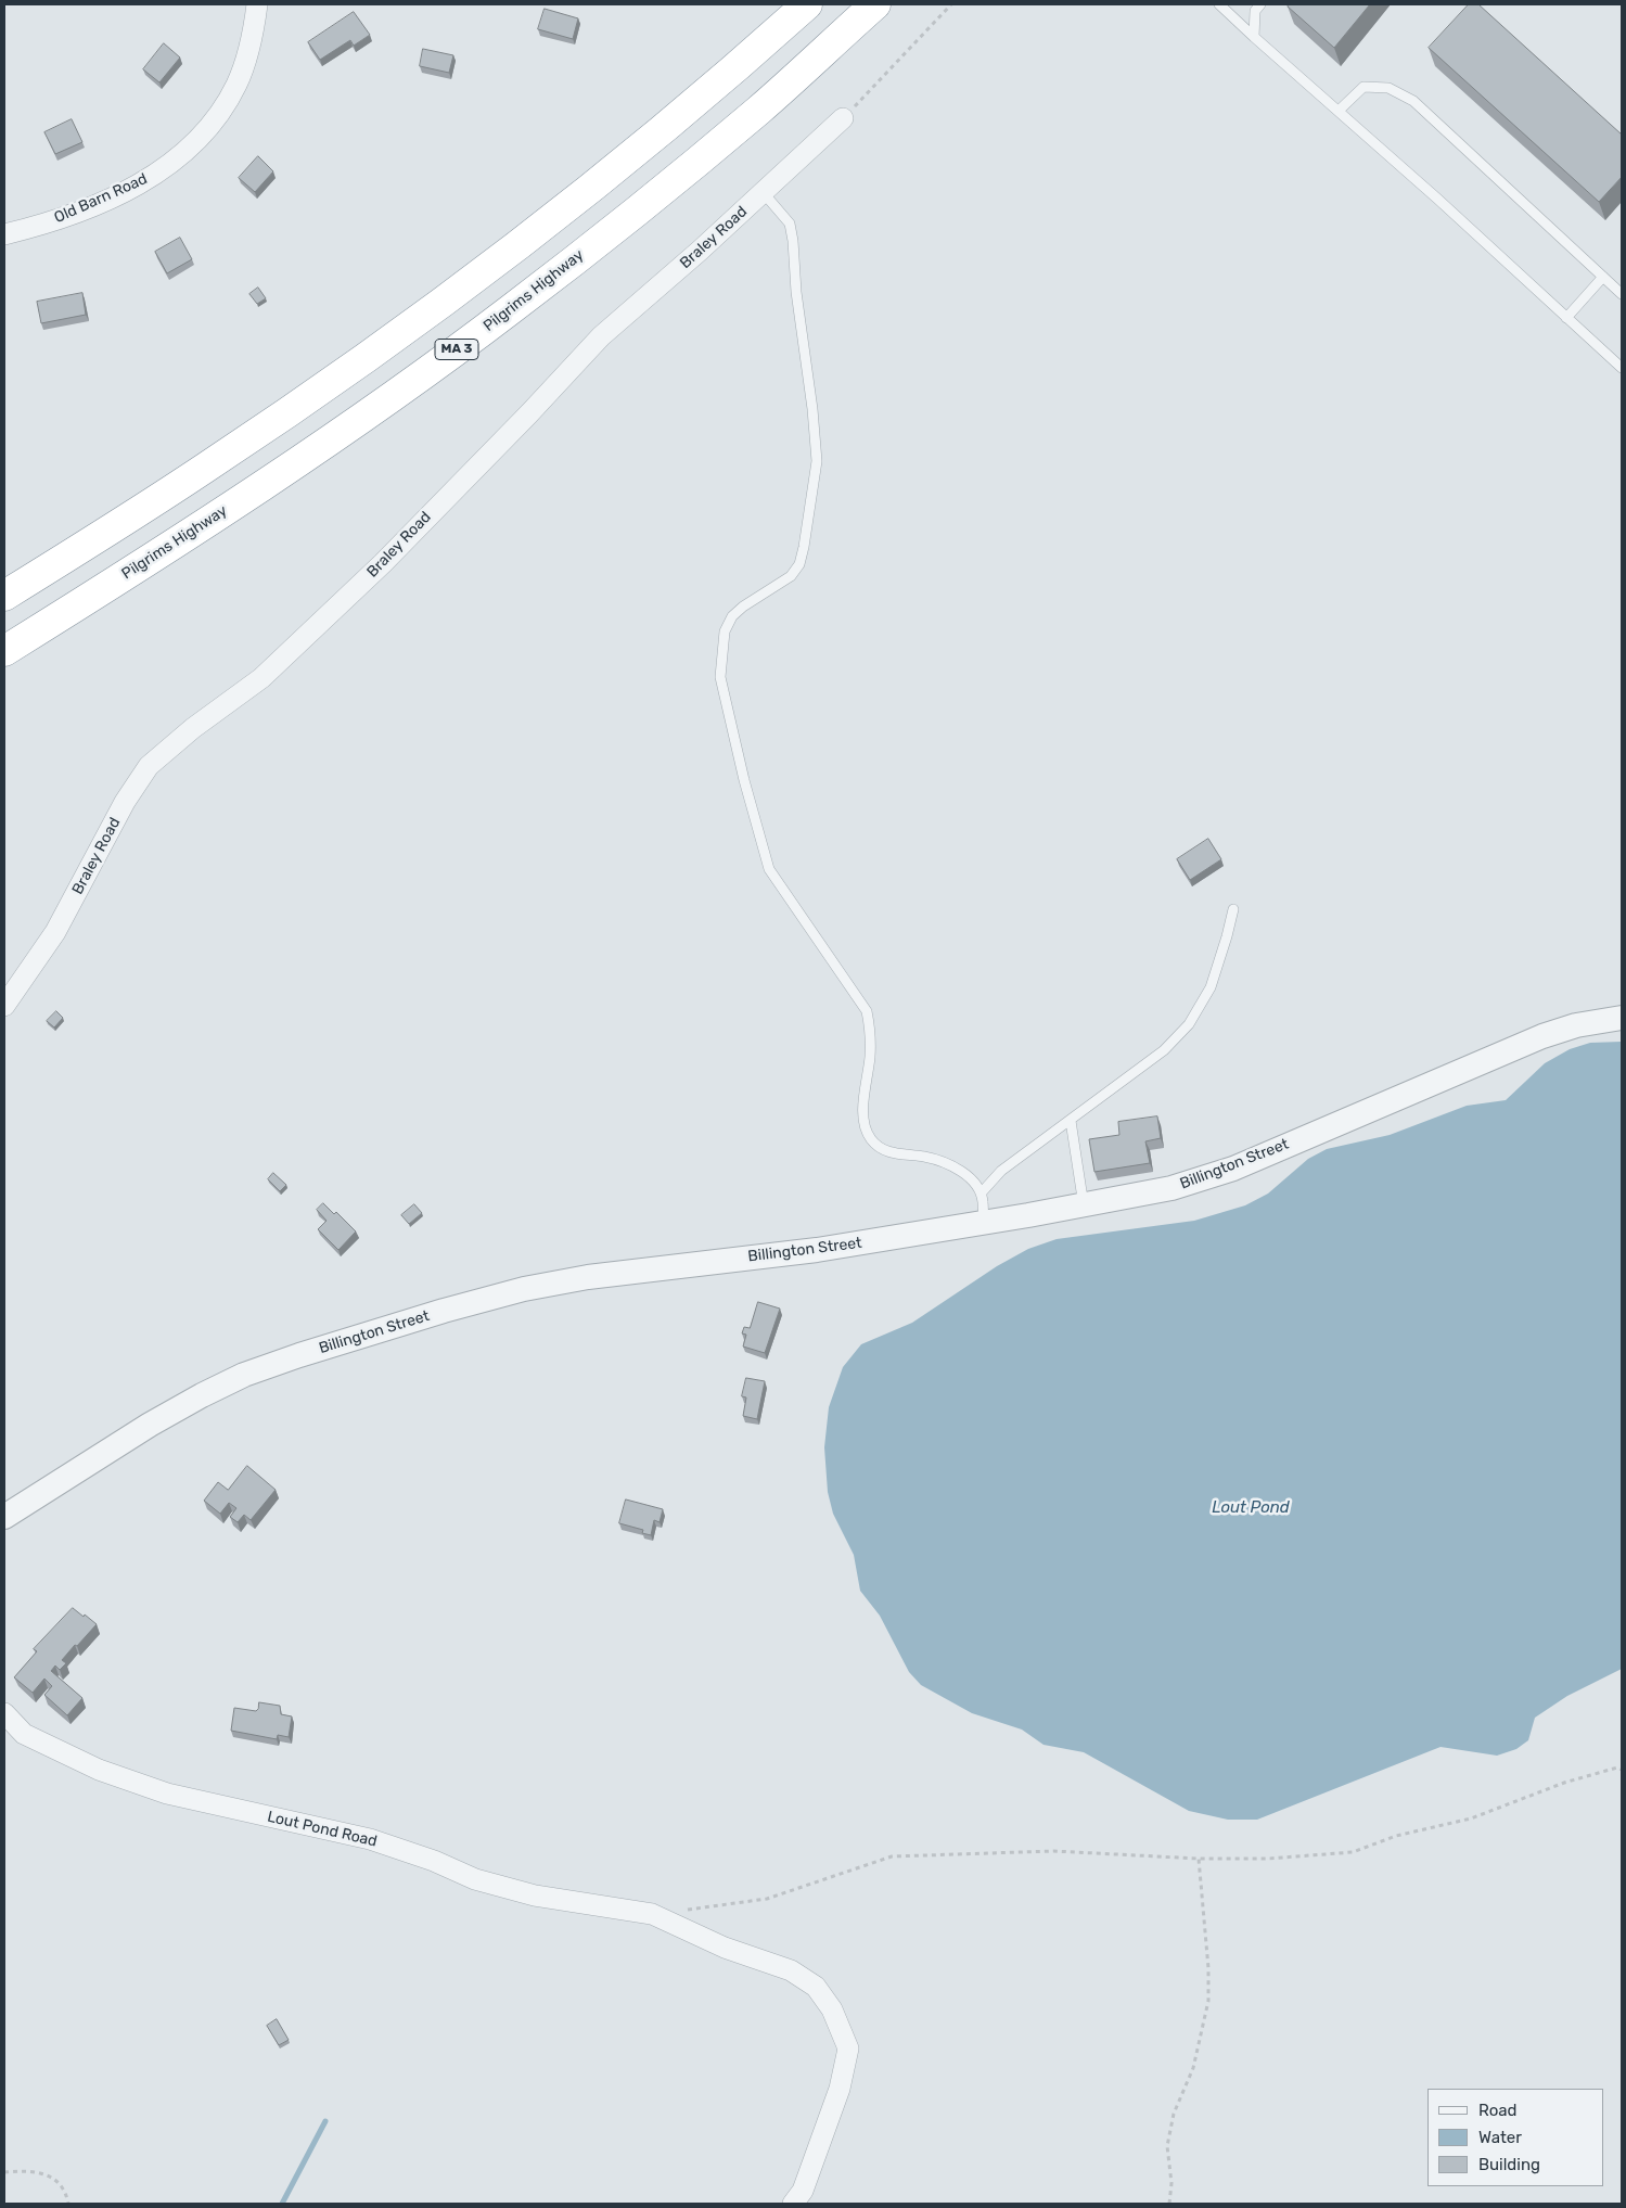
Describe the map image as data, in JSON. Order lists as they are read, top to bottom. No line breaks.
{"streets":{"highway":["Pilgrims Highway","MA 3"],"street":["Old Barn Road","Braley Road","Billington Street","Lout Pond Road"]},"water":["Lout Pond"],"legend":["Road","Water","Building"]}
